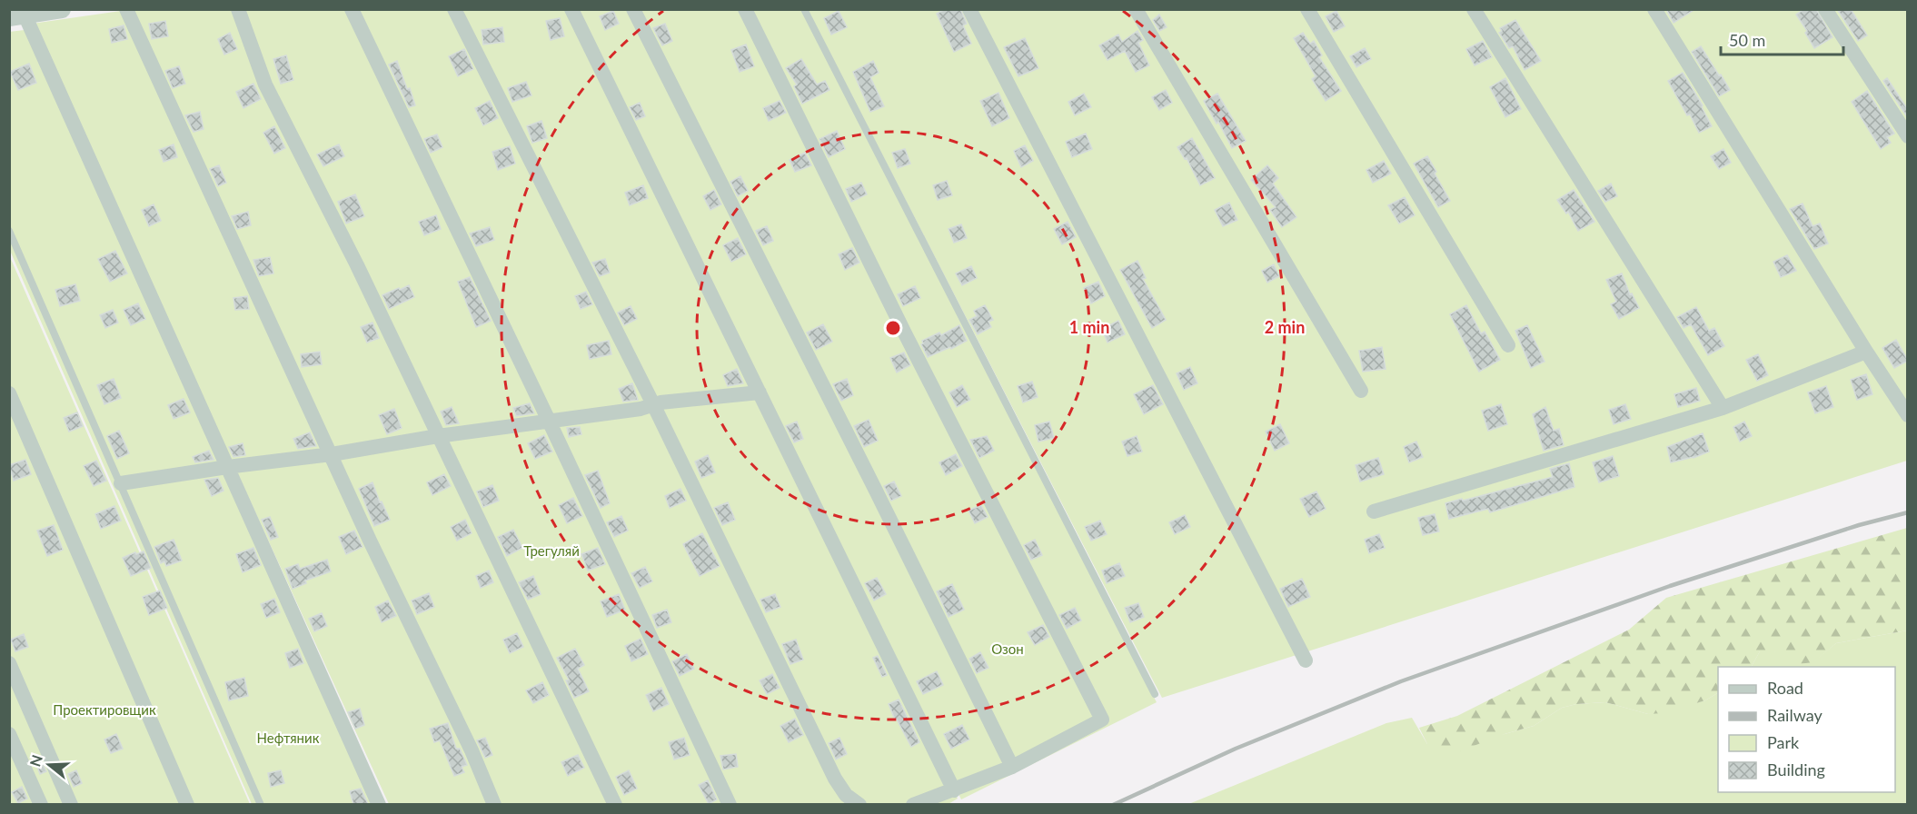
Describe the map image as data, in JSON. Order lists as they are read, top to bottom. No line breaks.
{"parks":["Трегуляй","Озон","Проектировщик","Нефтяник"],"legend":["Road","Railway","Park","Building"],"scale_bar":"50 m","north":"left","rings":["1 min","2 min"]}
